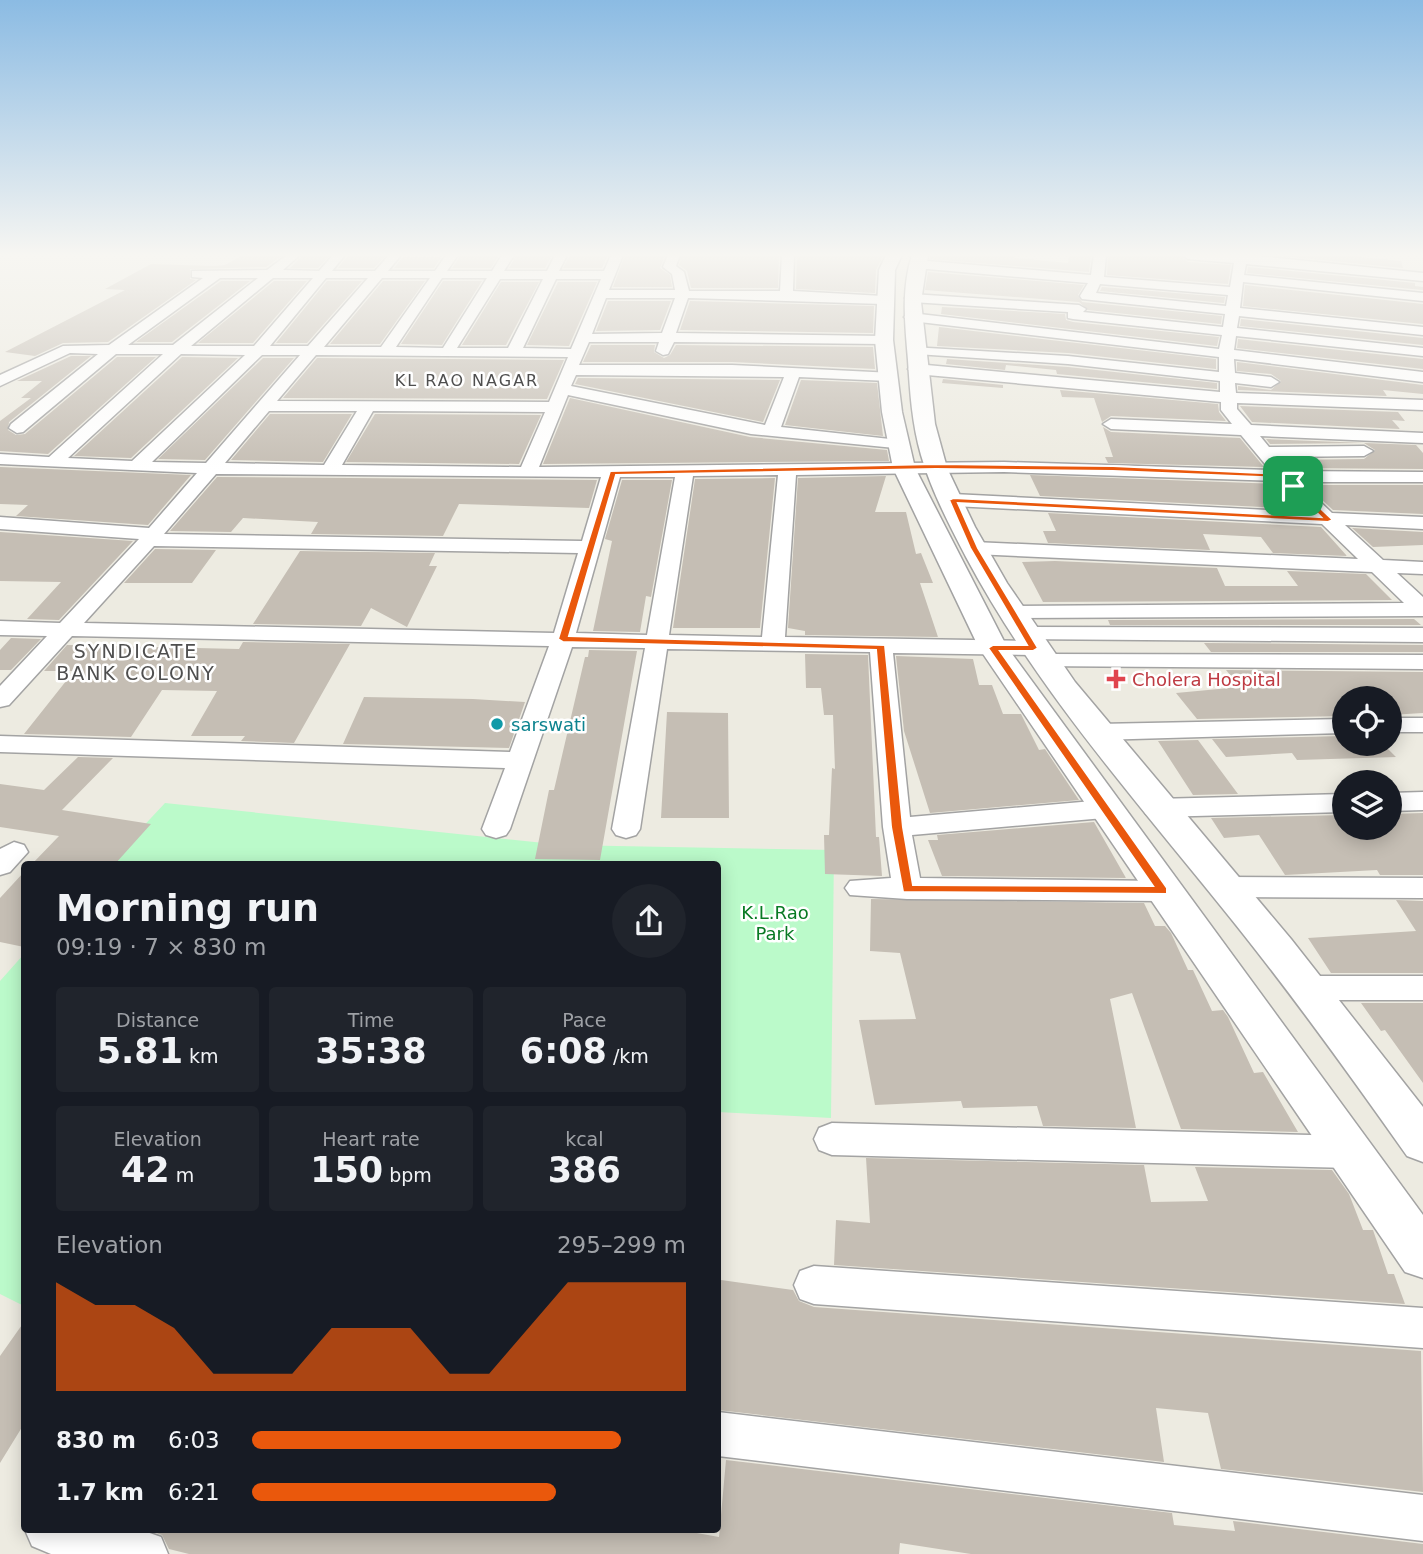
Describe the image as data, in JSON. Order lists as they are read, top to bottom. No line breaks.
{"districts":["KL RAO NAGAR","SYNDICATE BANK COLONY"],"parks":["K.L.Rao Park"],"places":{"health":["Cholera Hospital"],"other":["sarswati"]},"page":{"heading":["Morning run","09:19 · 7 × 830 m"],"stats":[["Distance","5.81 km"],["Time","35:38"],["Pace","6:08 /km"],["Elevation","42 m"],["Heart rate","150 bpm"],["kcal","386"]],"chart":["Elevation","295–299 m"],"list":[{"name":"830 m","note":"6:03"},{"name":"1.7 km","note":"6:21"}]}}
